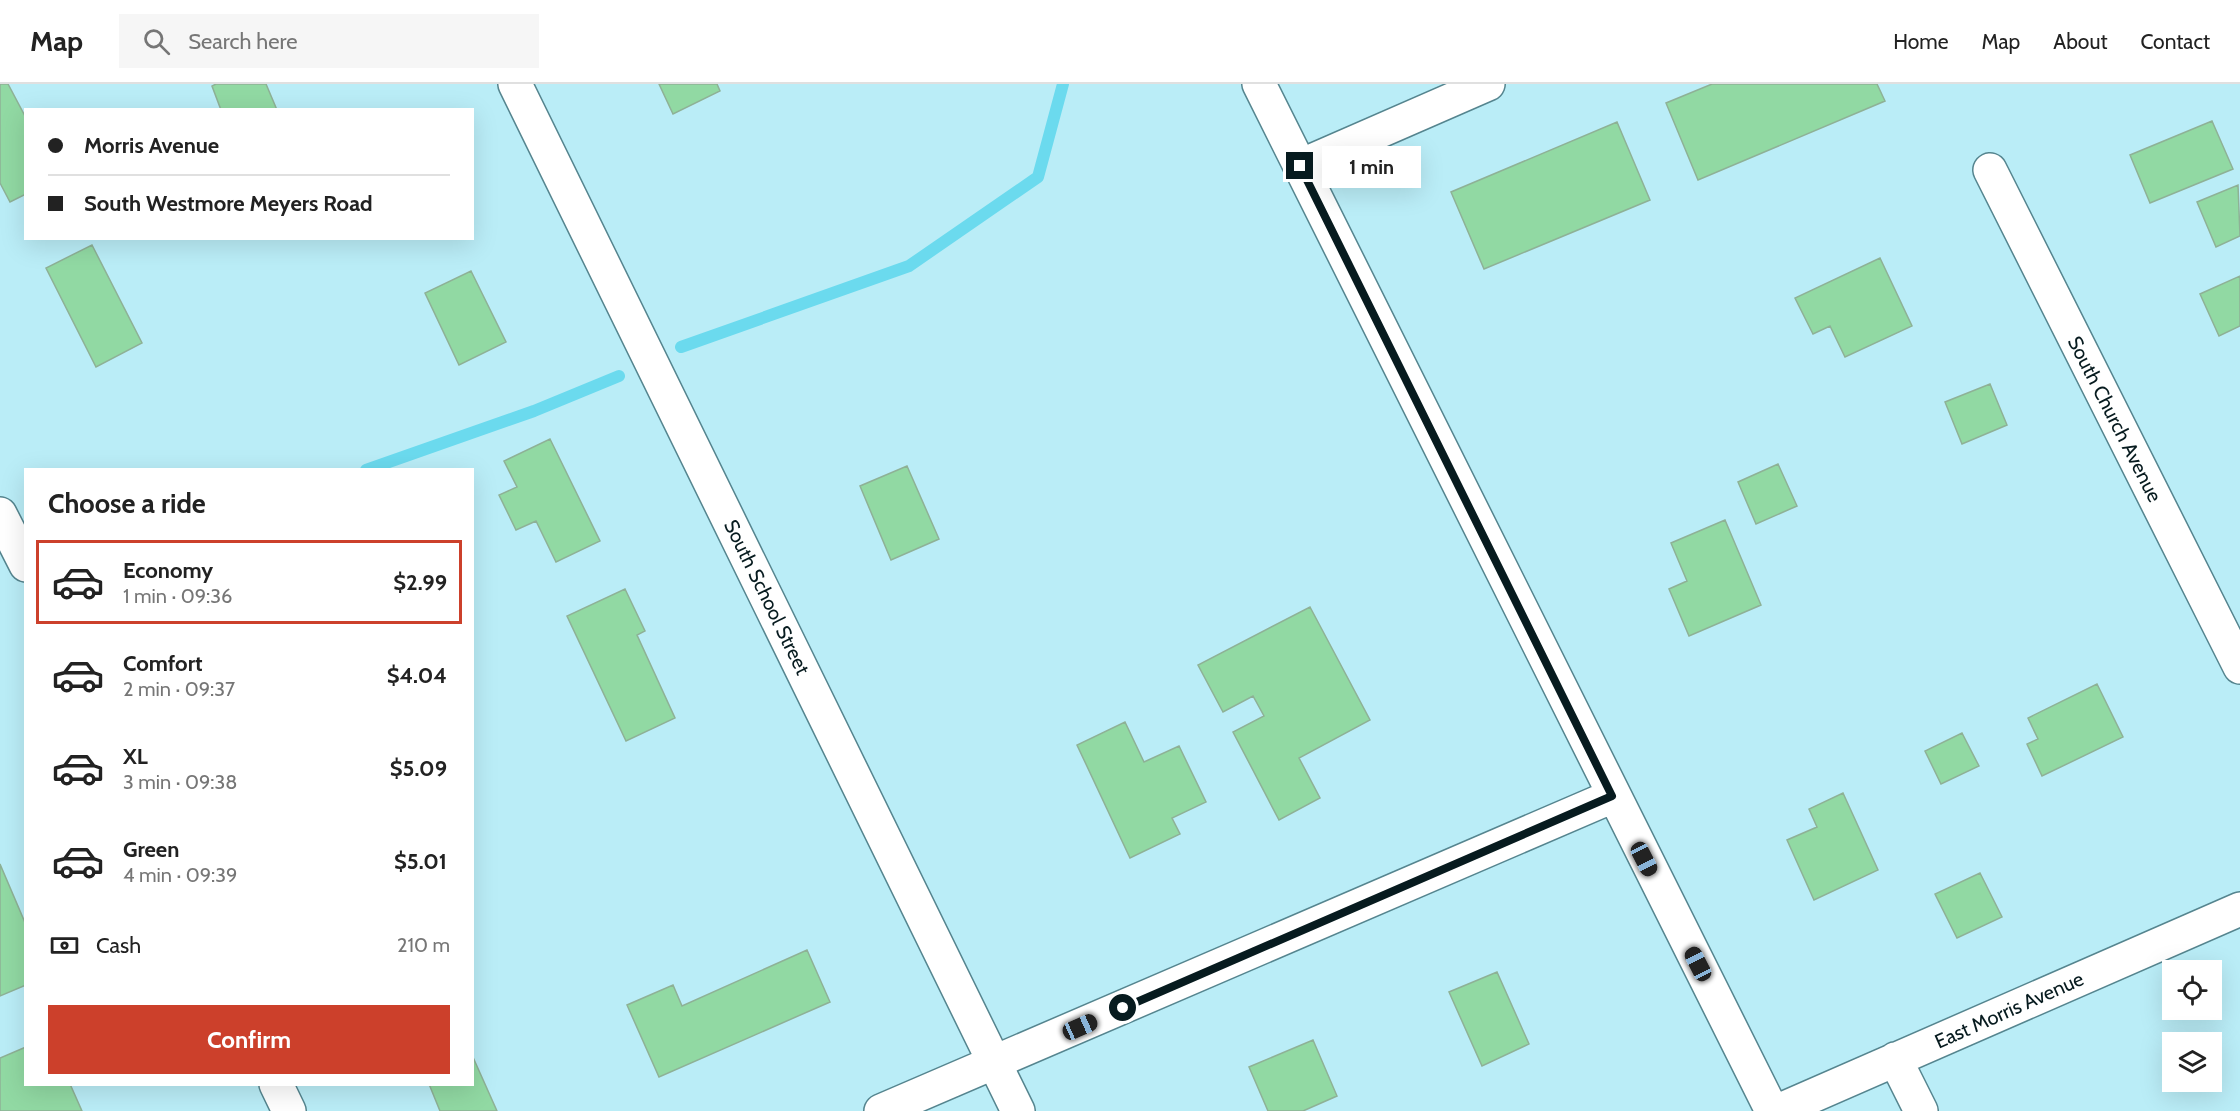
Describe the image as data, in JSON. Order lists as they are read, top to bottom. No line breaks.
{"streets":{"street":["South Church Avenue","South School Street","East Morris Avenue"]},"page":{"header":"Map","search":"Search here","nav":["Home","Map","About","Contact"],"banner":["Morris Avenue","South Westmore Meyers Road"],"bubble":"1 min","heading":"Choose a ride","list":[{"name":"Economy","note":"1 min · 09:36","value":"$2.99"},{"name":"Comfort","note":"2 min · 09:37","value":"$4.04"},{"name":"XL","note":"3 min · 09:38","value":"$5.09"},{"name":"Green","note":"4 min · 09:39","value":"$5.01"}],"pay":["Cash","210 m"],"buttons":"Confirm"}}
